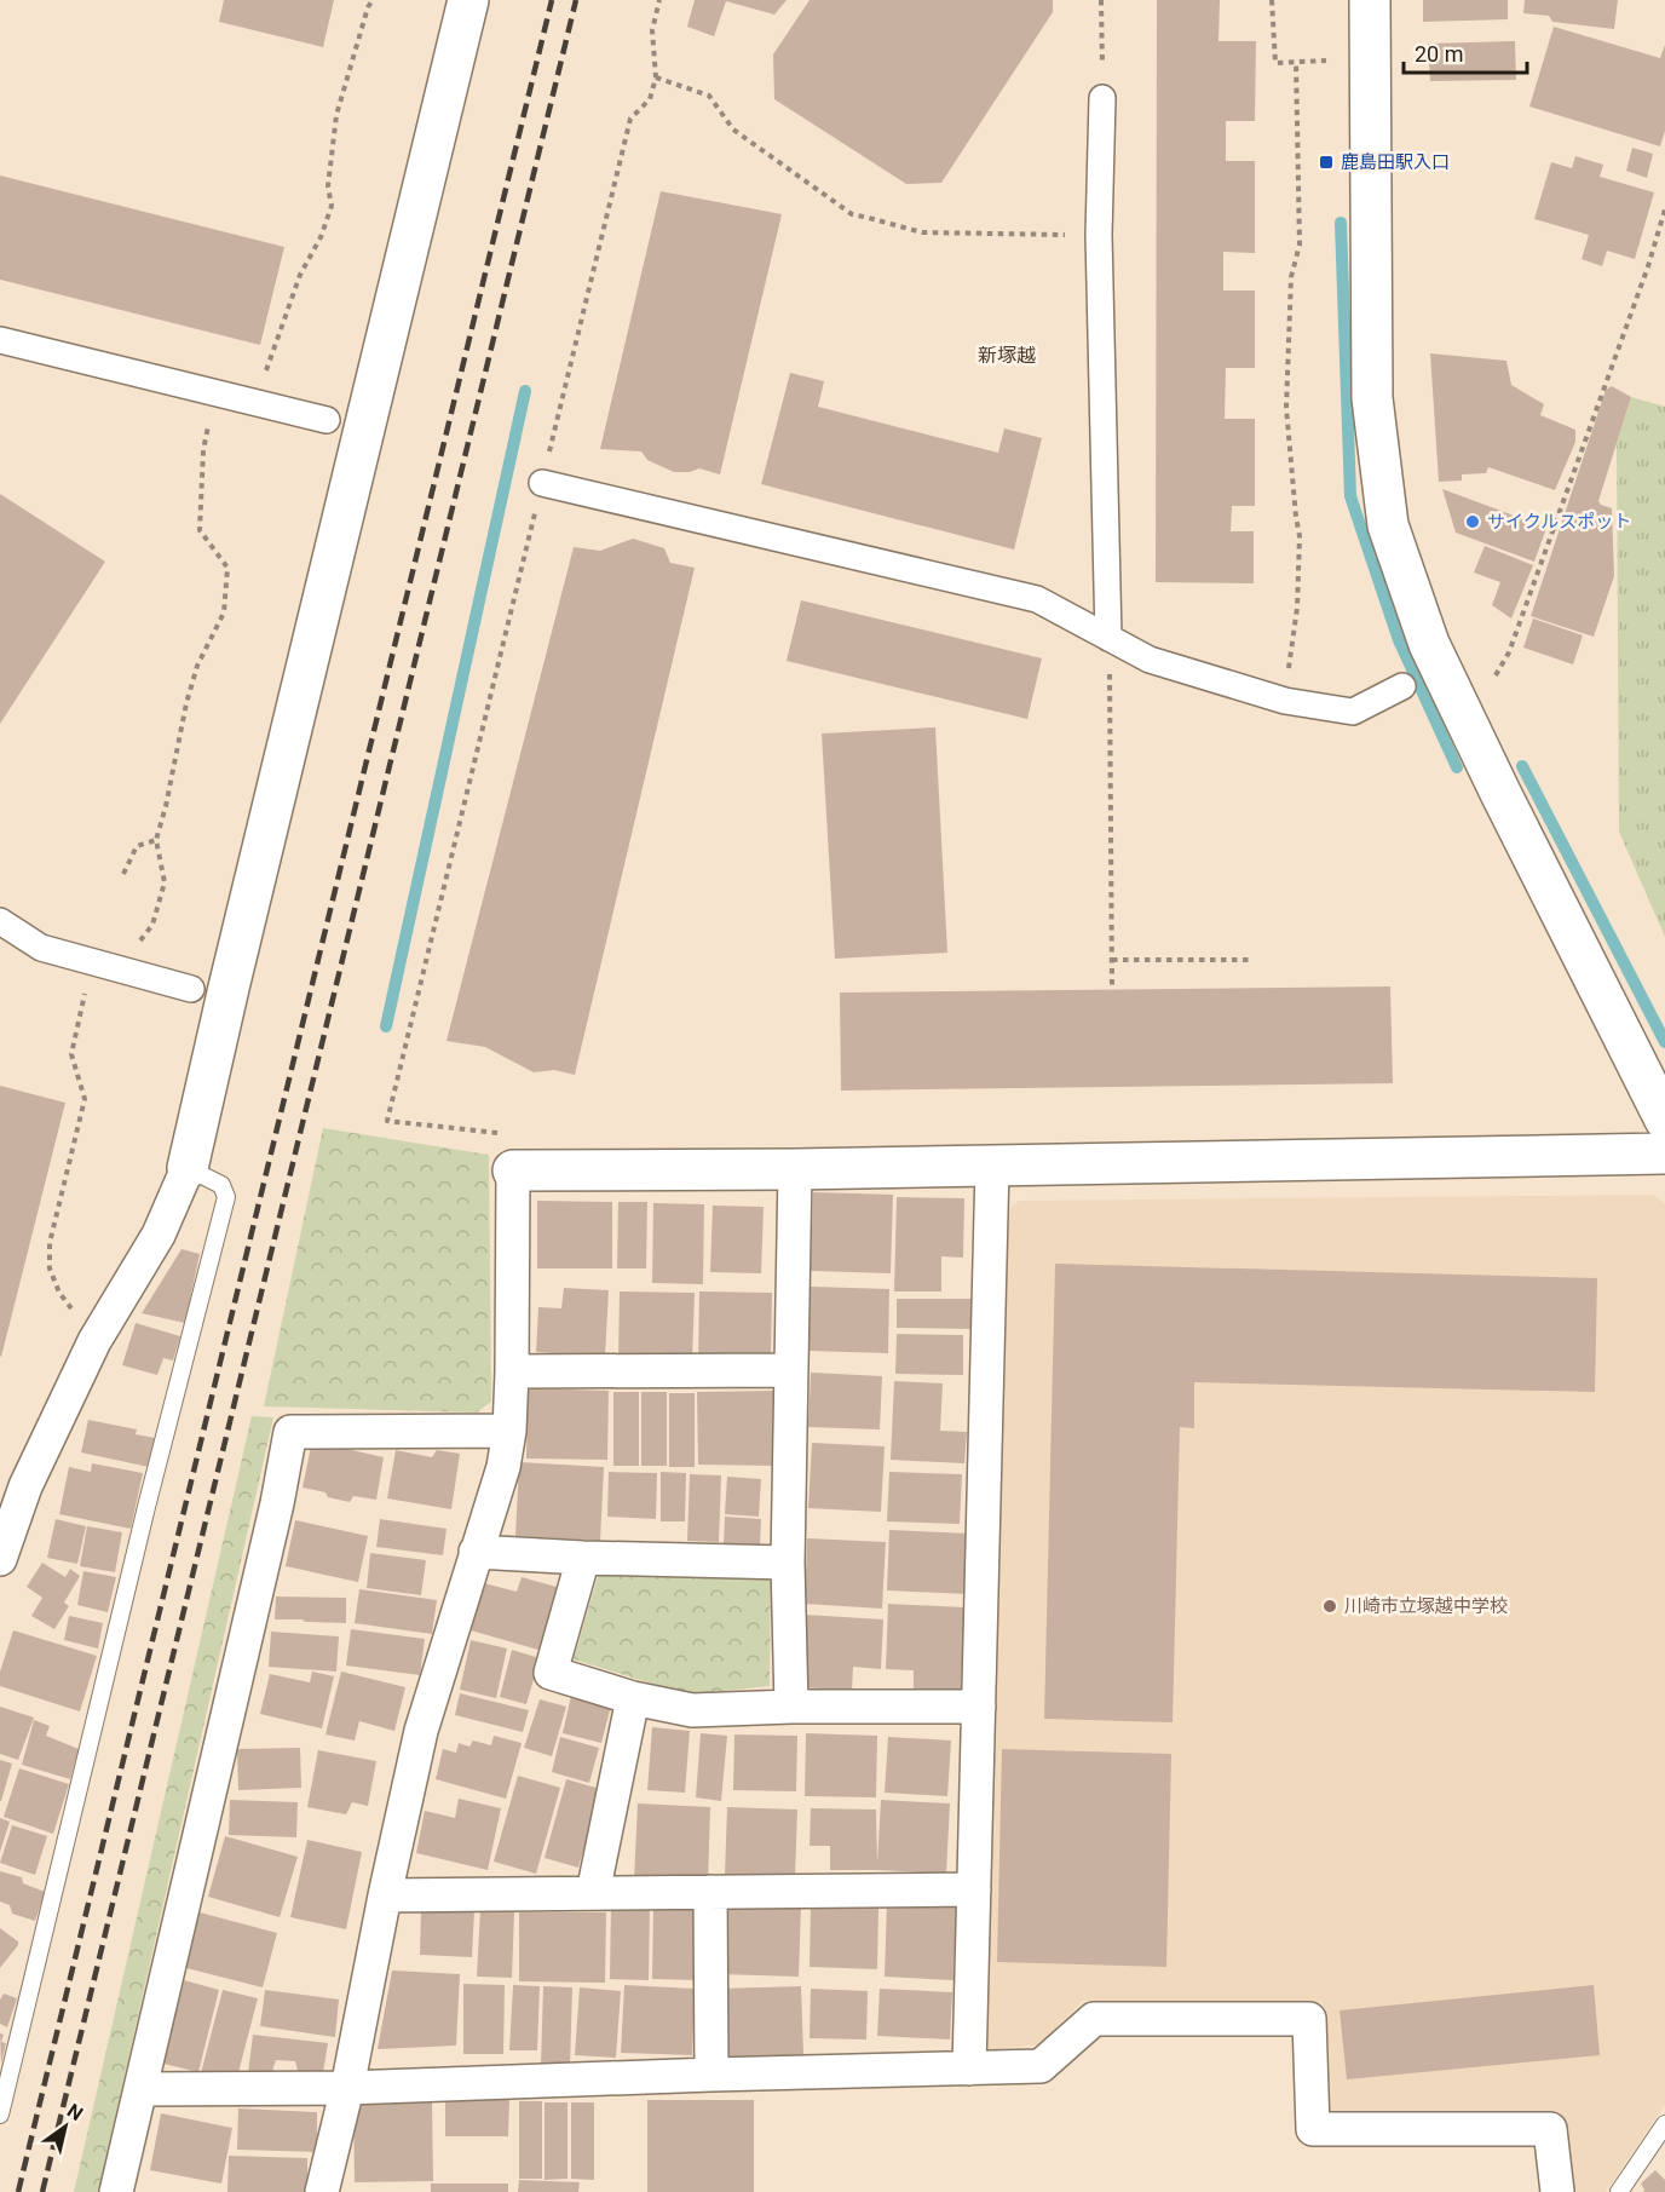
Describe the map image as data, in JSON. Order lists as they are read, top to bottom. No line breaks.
{"districts":["新塚越"],"places":{"transit":["鹿島田駅入口"],"other":["サイクルスポット","川崎市立塚越中学校"]},"scale_bar":"20 m","north":"top right"}
